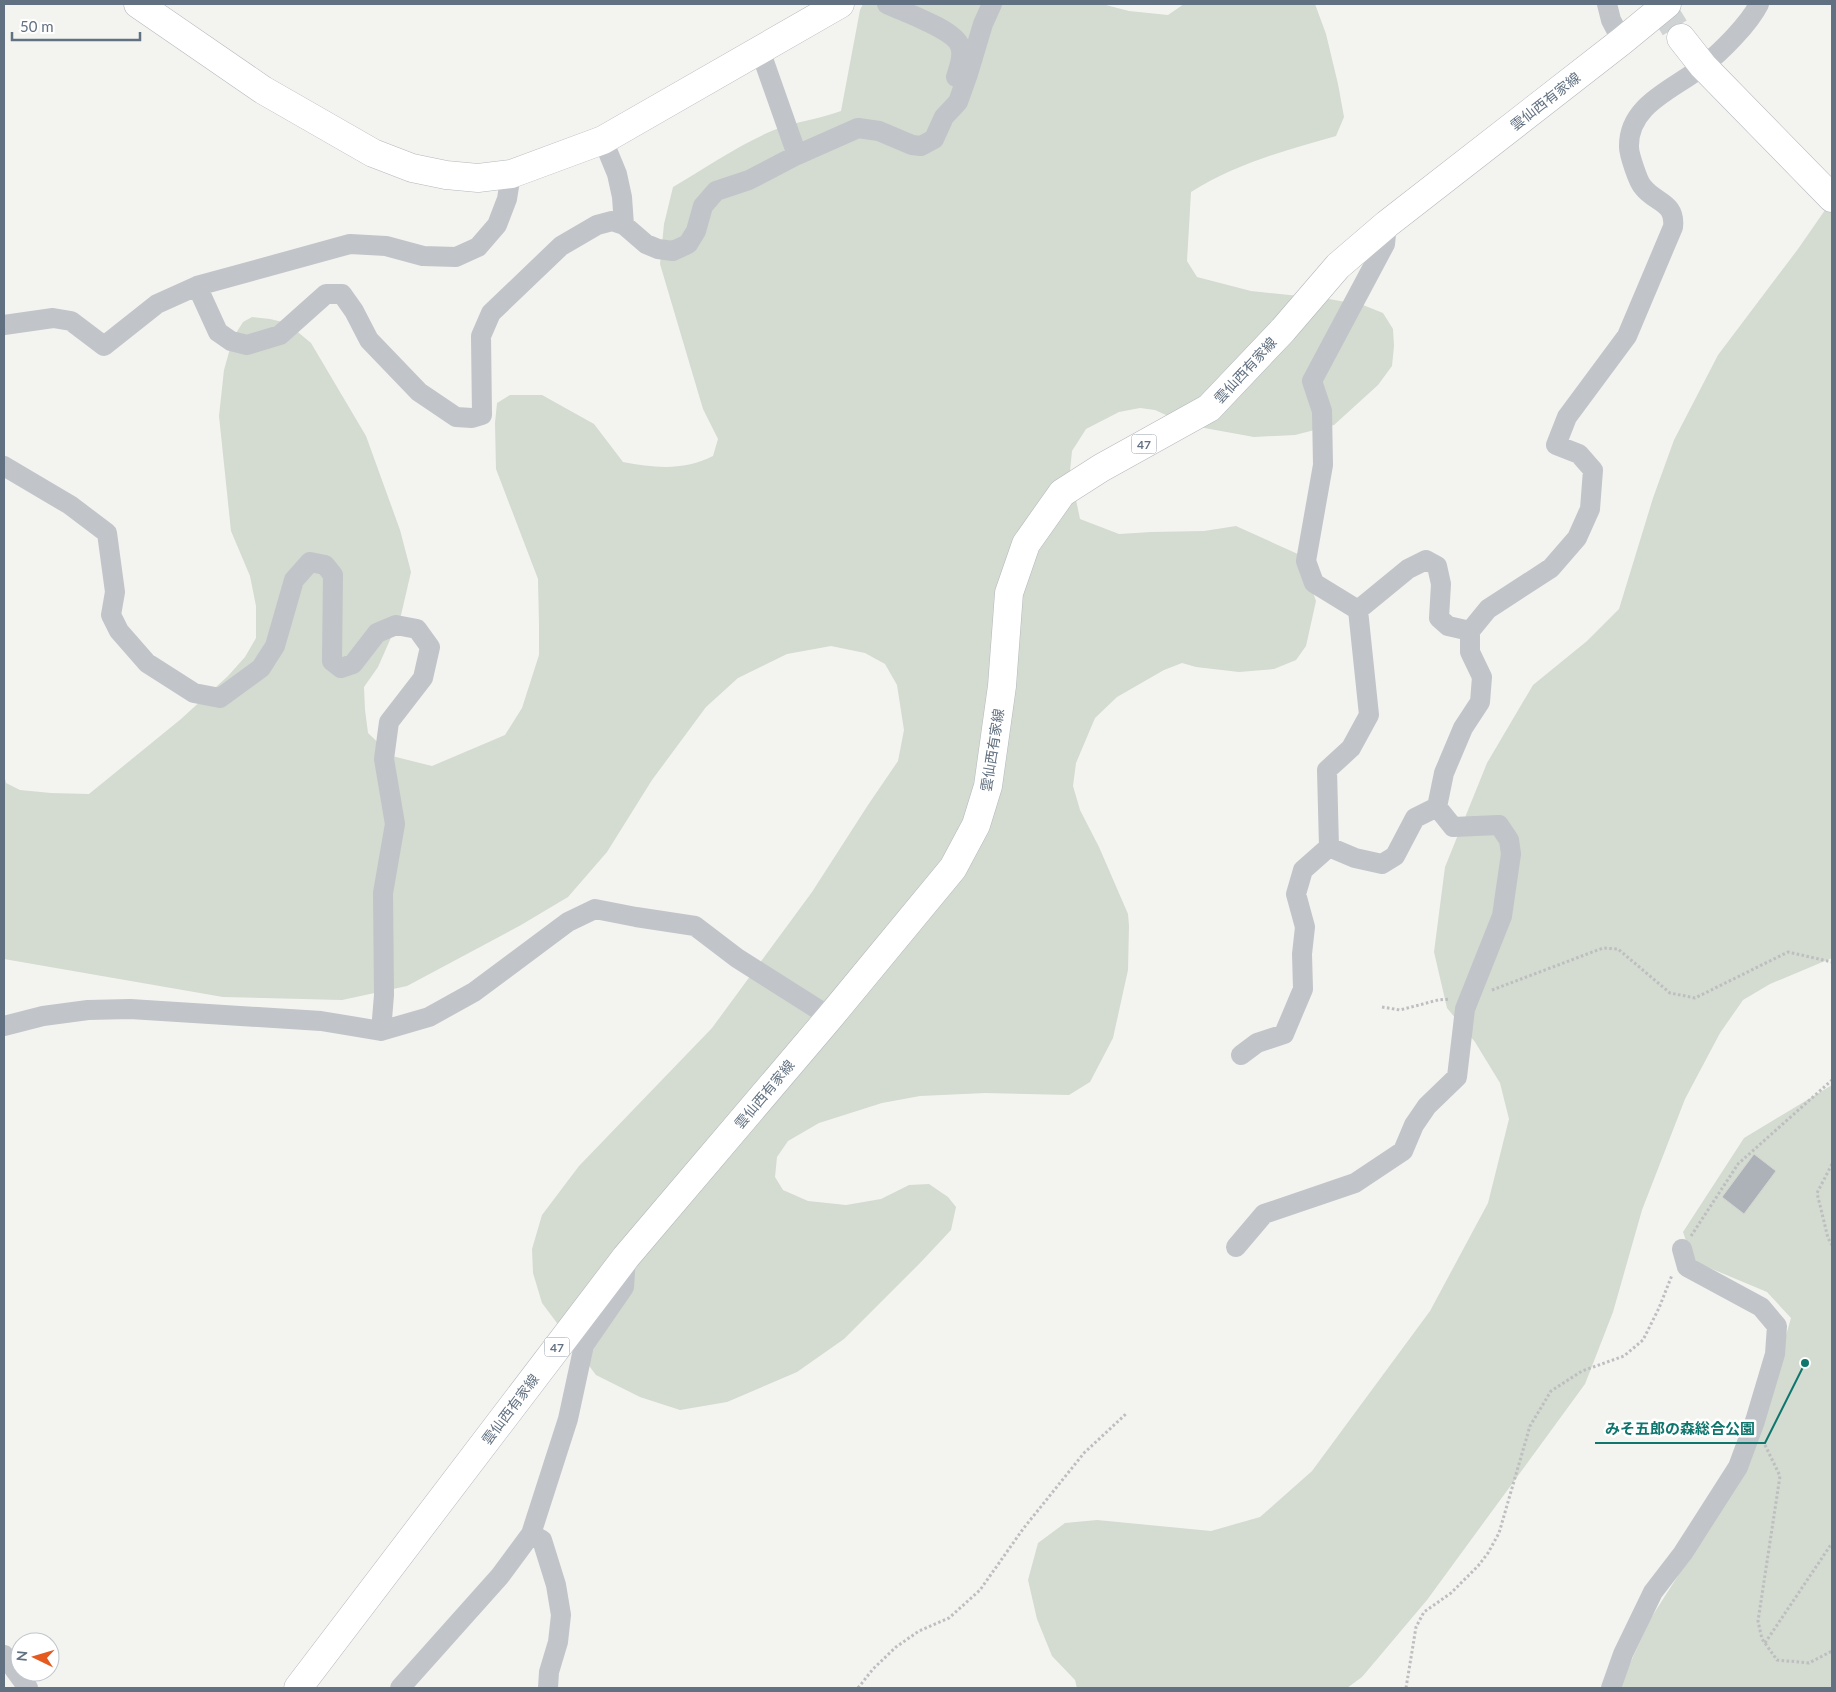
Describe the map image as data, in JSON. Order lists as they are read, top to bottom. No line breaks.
{"streets":{"main road":["雲仙西有家線","47"]},"places":["みそ五郎の森総合公園"],"scale_bar":"50 m","north":"left"}
